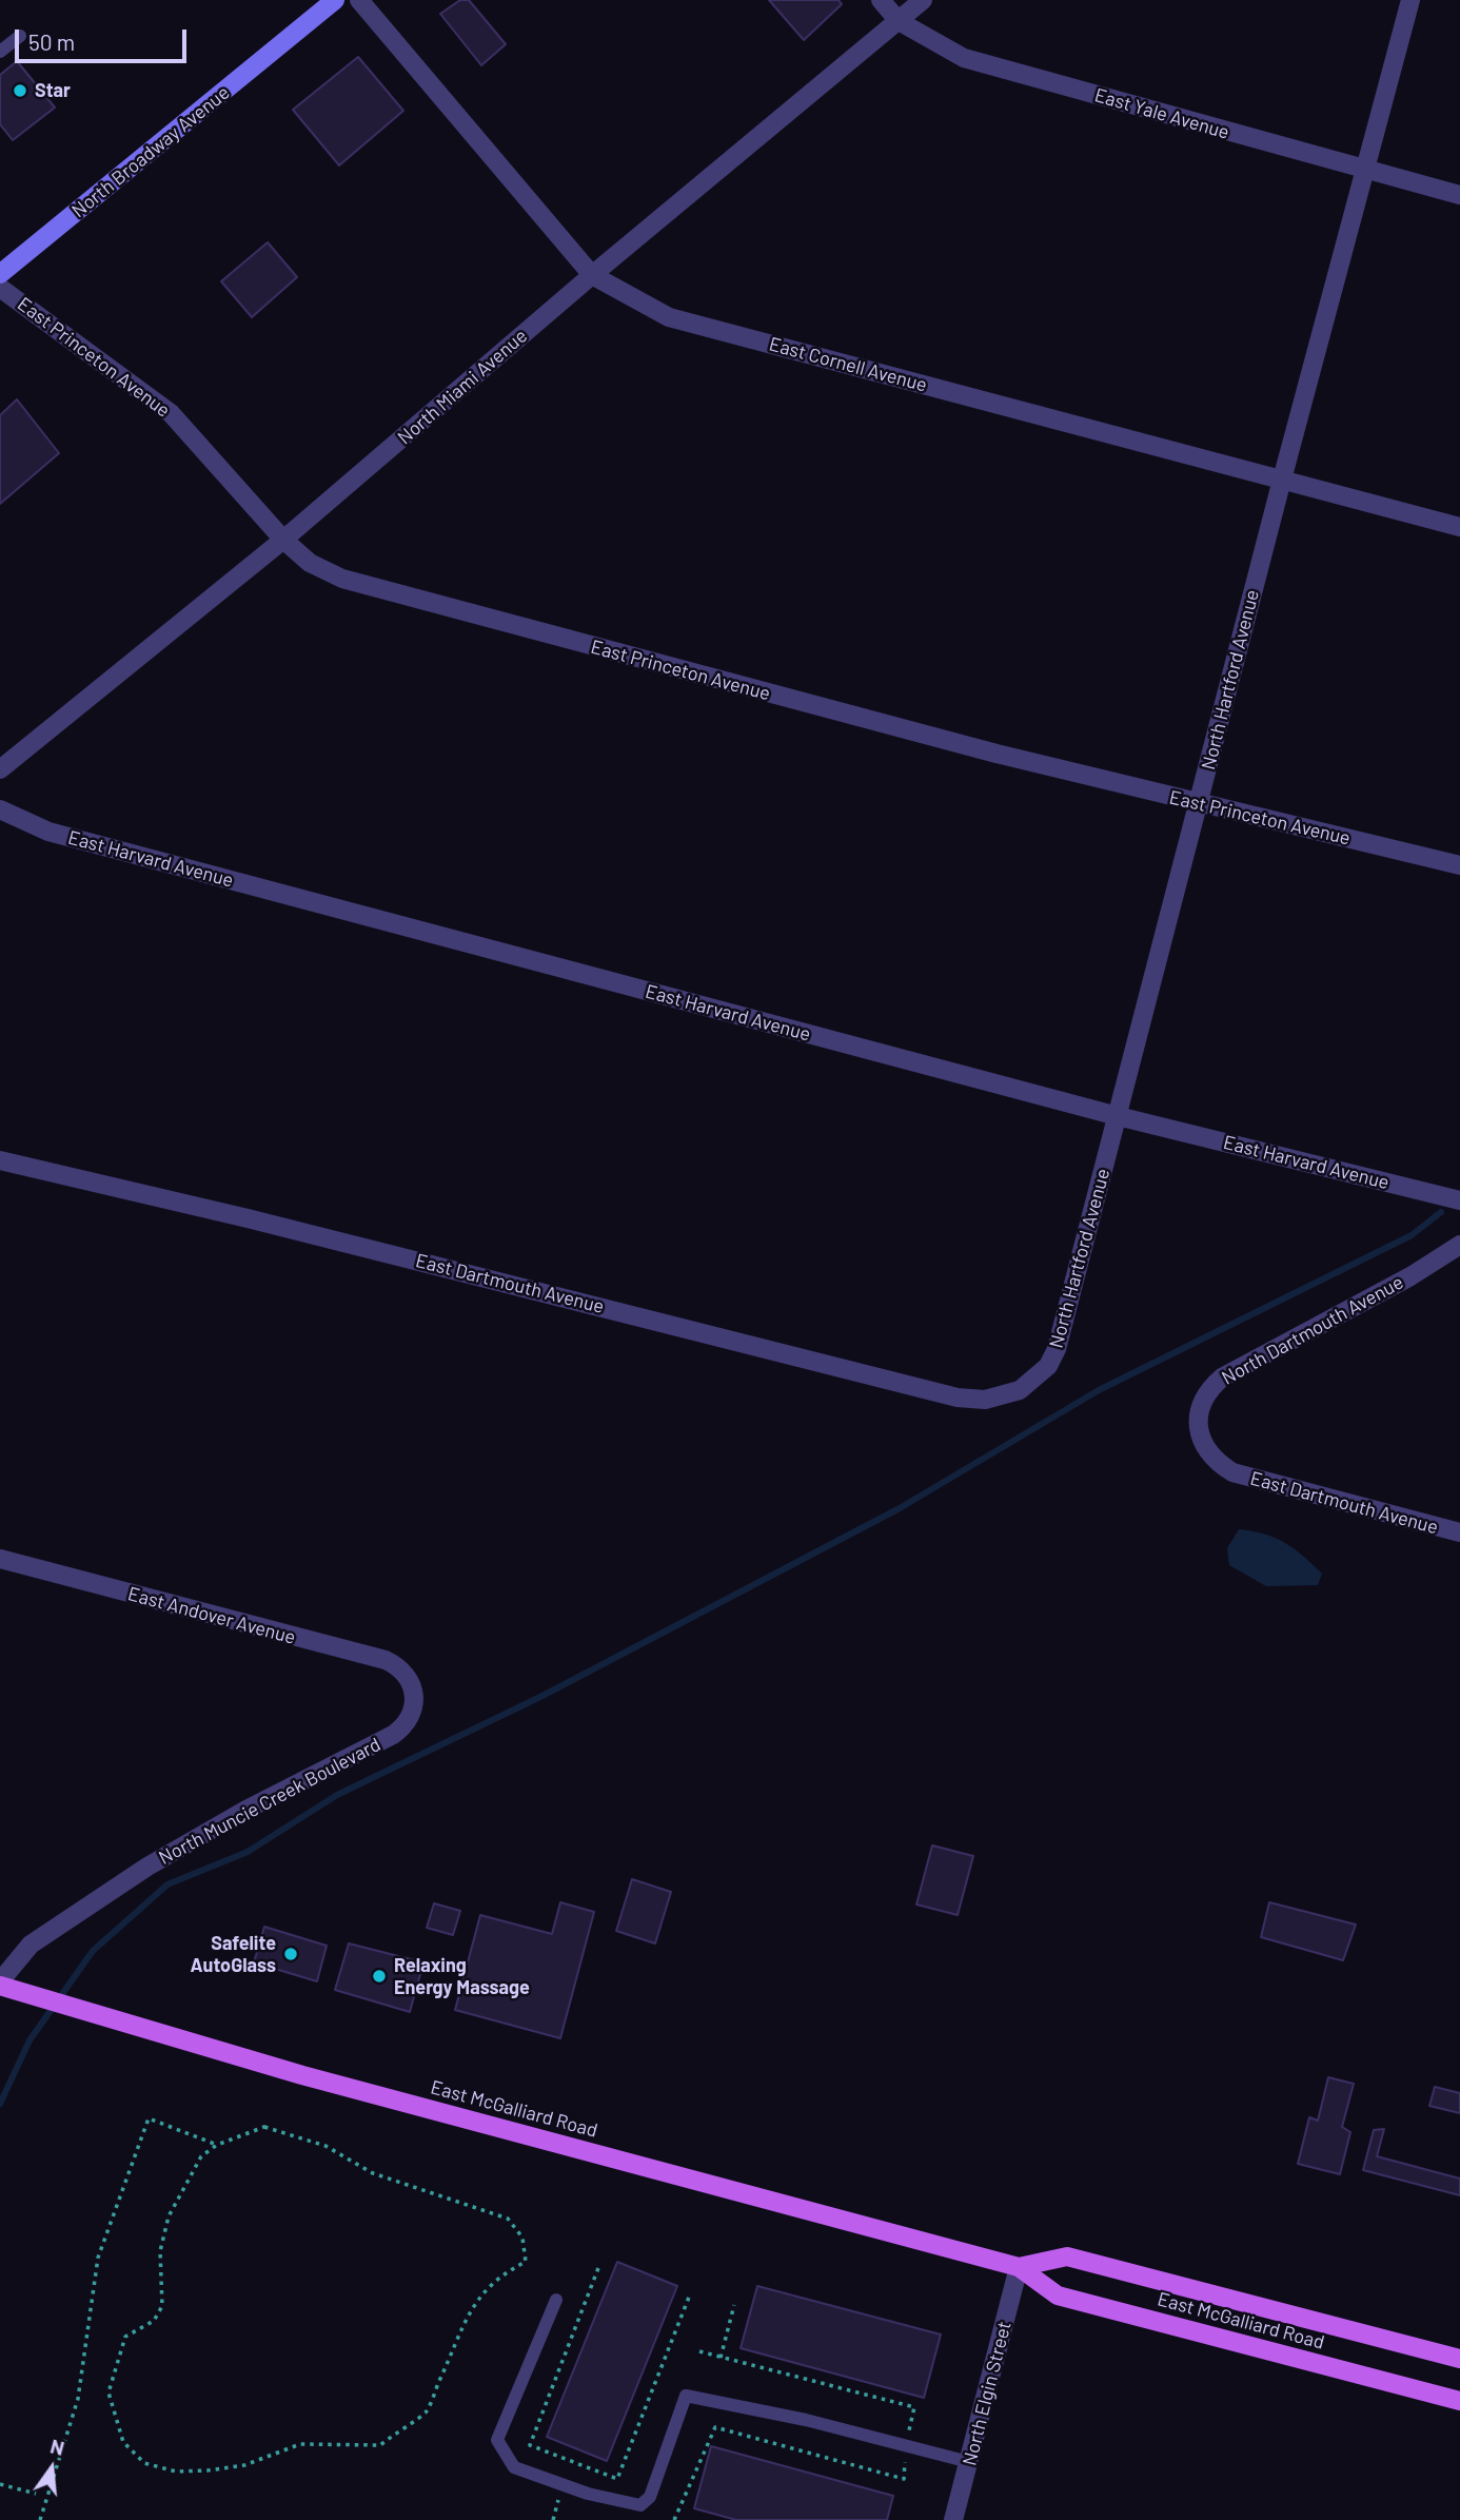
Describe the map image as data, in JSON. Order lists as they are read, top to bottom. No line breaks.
{"streets":{"main road":["North Broadway Avenue","East McGalliard Road"],"street":["East Yale Avenue","East Princeton Avenue","East Cornell Avenue","North Miami Avenue","North Hartford Avenue","East Harvard Avenue","East Dartmouth Avenue","North Dartmouth Avenue","East Andover Avenue","North Muncie Creek Boulevard","North Elgin Street"]},"crossings":[["East Yale Avenue","North Miami Avenue"],["East Yale Avenue","North Hartford Avenue"],["East Princeton Avenue","North Miami Avenue"],["East Princeton Avenue","North Hartford Avenue"],["East Cornell Avenue","North Miami Avenue"],["East Cornell Avenue","North Hartford Avenue"],["North Hartford Avenue","East Harvard Avenue"],["North Hartford Avenue","East Dartmouth Avenue"],["East Dartmouth Avenue","North Dartmouth Avenue"],["East Andover Avenue","North Muncie Creek Boulevard"],["North Muncie Creek Boulevard","East McGalliard Road"],["East McGalliard Road","North Elgin Street"]],"places":["Star","Safelite AutoGlass","Relaxing Energy Massage"],"scale_bar":"50 m","north":"top"}
